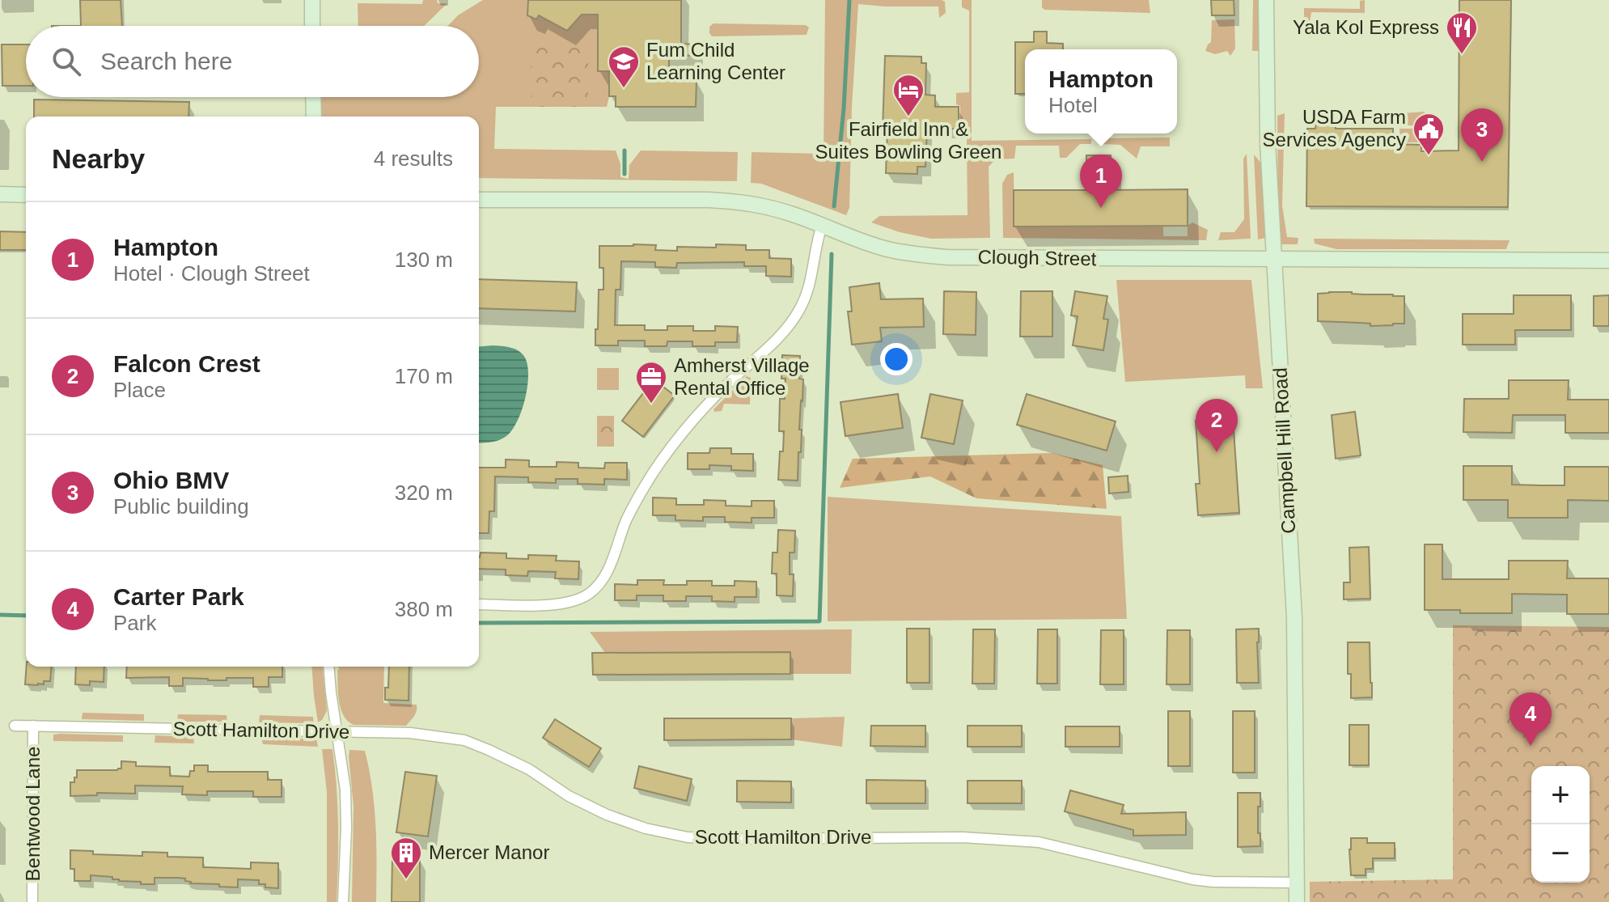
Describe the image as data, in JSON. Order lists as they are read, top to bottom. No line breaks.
{"streets":{"street":["Clough Street","Campbell Hill Road","Scott Hamilton Drive","Bentwood Lane"]},"crossings":[["Clough Street","Campbell Hill Road"],["Campbell Hill Road","Scott Hamilton Drive"],["Scott Hamilton Drive","Bentwood Lane"]],"places":{"restaurant":["Yala Kol Express"],"school or university":["Fum Child Learning Center"],"hotel":["Fairfield Inn & Suites Bowling Green"],"public building":["USDA Farm Services Agency"],"office":["Amherst Village Rental Office"],"building":["Mercer Manor"]},"page":{"search":"Search here","popup":["Hampton","Hotel"],"pins":["3","1","2","4"],"heading":["Nearby","4 results"],"list":[{"mark":"1","name":"Hampton","note":"Hotel · Clough Street","value":"130 m"},{"mark":"2","name":"Falcon Crest","note":"Place","value":"170 m"},{"mark":"3","name":"Ohio BMV","note":"Public building","value":"320 m"},{"mark":"4","name":"Carter Park","note":"Park","value":"380 m"}],"map_buttons":["+","−"]}}
